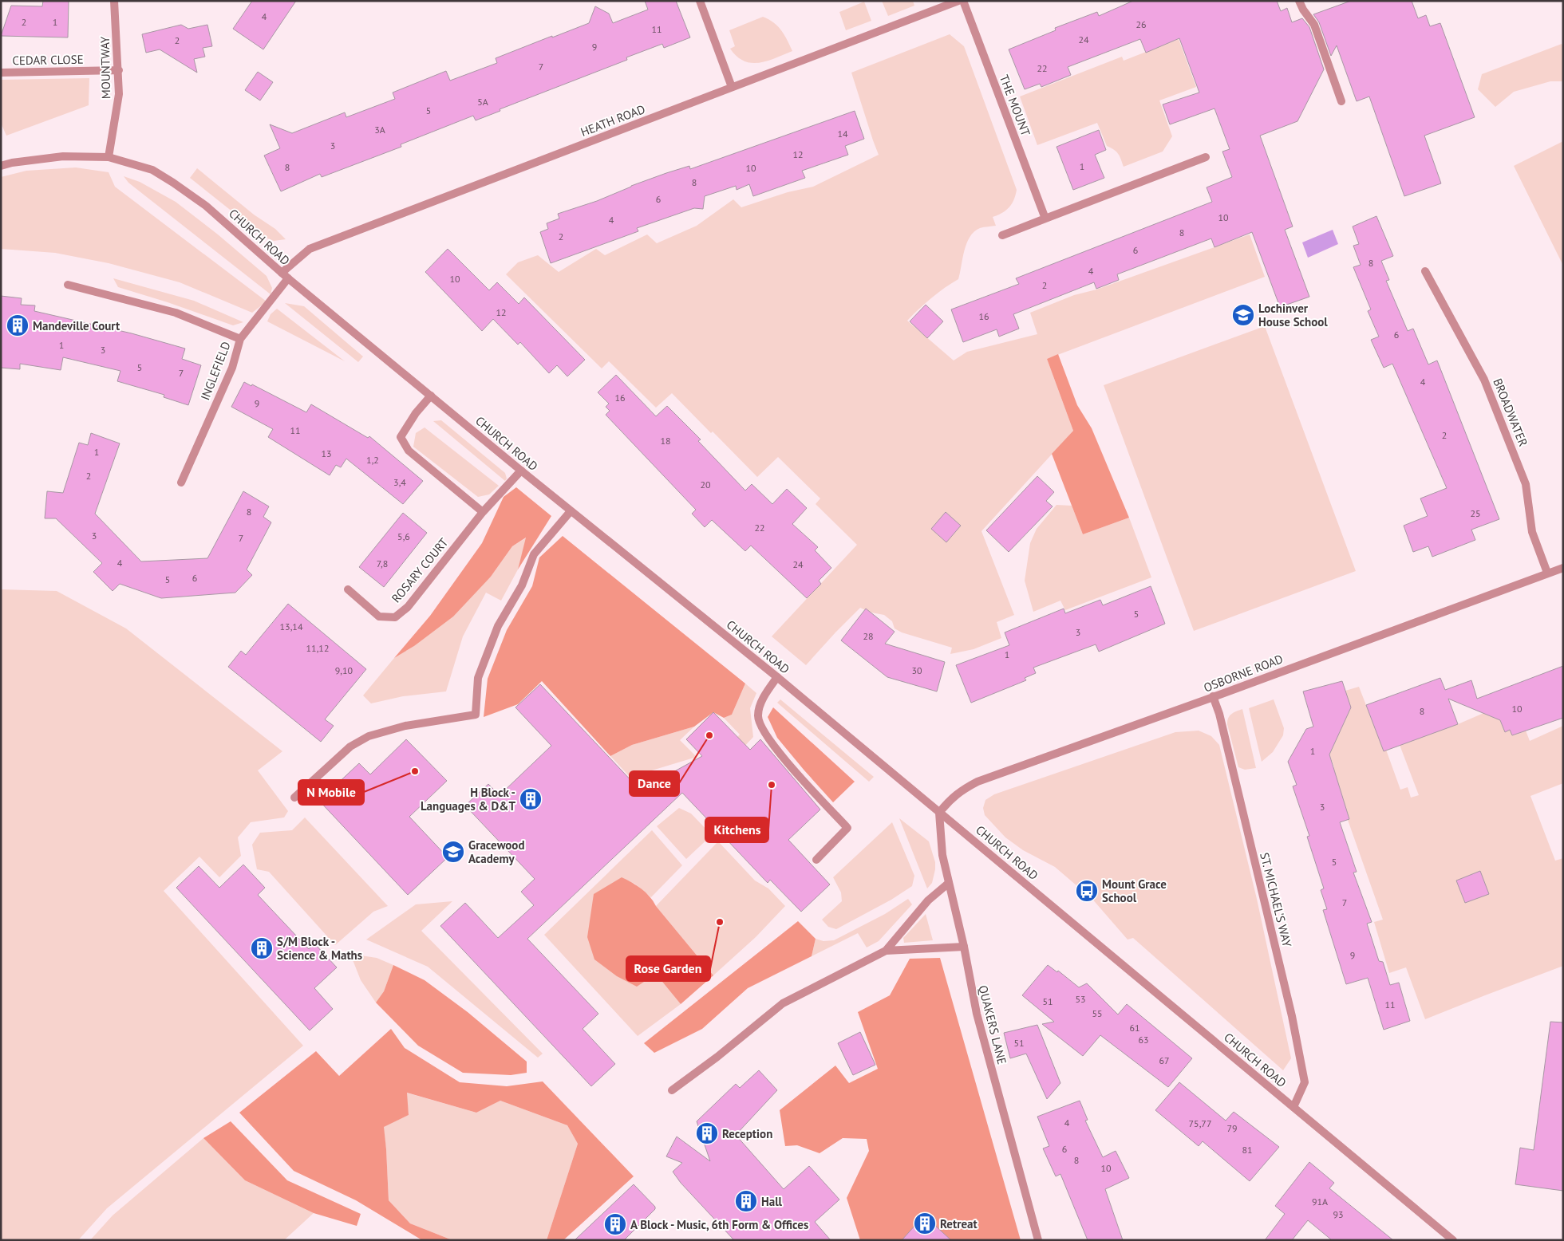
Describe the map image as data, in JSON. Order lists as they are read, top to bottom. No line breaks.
{"streets":{"street":["CEDAR CLOSE","MOUNTWAY","THE MOUNT","HEATH ROAD","CHURCH ROAD","INGLEFIELD","BROADWATER","ROSARY COURT","OSBORNE ROAD","ST. MICHAEL'S WAY","QUAKERS LANE"]},"crossings":[["CEDAR CLOSE","MOUNTWAY"],["MOUNTWAY","CHURCH ROAD"],["HEATH ROAD","CHURCH ROAD"],["CHURCH ROAD","INGLEFIELD"],["CHURCH ROAD","ROSARY COURT"],["CHURCH ROAD","OSBORNE ROAD"],["CHURCH ROAD","ST. MICHAEL'S WAY"],["CHURCH ROAD","QUAKERS LANE"],["BROADWATER","OSBORNE ROAD"],["OSBORNE ROAD","ST. MICHAEL'S WAY"],["OSBORNE ROAD","QUAKERS LANE"]],"places":{"school or university":["Lochinver House School","Gracewood Academy"],"building":["Mandeville Court","H Block - Languages & D&T","S/M Block - Science & Maths","Reception","Hall","Retreat","A Block - Music, 6th Form & Offices"],"other":["Dance","N Mobile","Kitchens","Rose Garden"],"bus stop":["Mount Grace School"]},"house_numbers":["4","2","1","26","11","24","2","9","7","22","5A","5","3A","14","3","12","1","8","10","8","6","10","4","8","2","6","8","4","10","2","12","16","6","1","3","5","7","4","16","9","11","2","18","1","13","1,2","2","3,4","20","8","25","22","3","5,6","7","4","7,8","24","6","5","5","13,14","3","28","11,12","1","9,10","30","10","8","1","3","5","7","9","53","51","11","55","61","63","51","67","4","75,77","79","6","81","8","10","91A","93"]}
